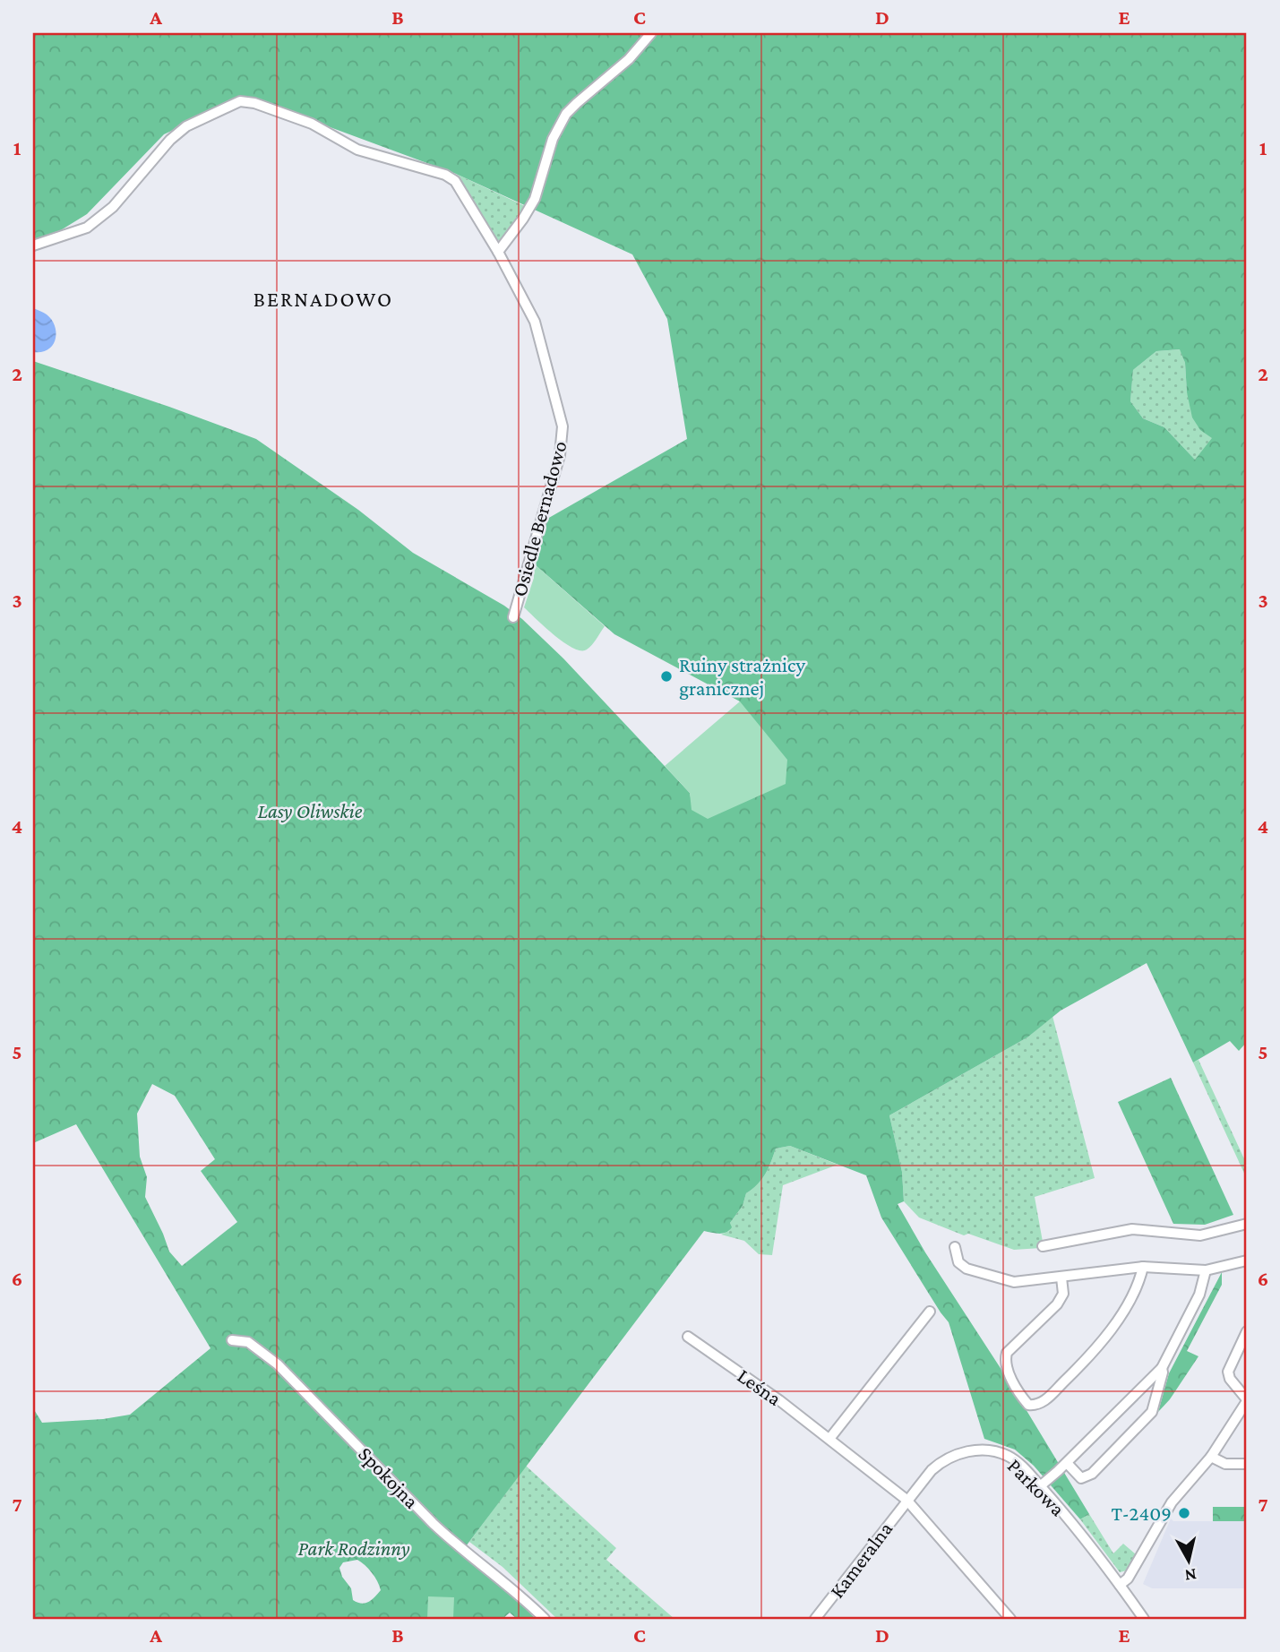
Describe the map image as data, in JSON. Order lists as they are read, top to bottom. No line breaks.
{"streets":{"street":["Osiedle Bernadowo","Leśna","Spokojna","Parkowa","Kameralna"]},"crossings":[["Leśna","Parkowa"],["Leśna","Kameralna"],["Parkowa","Kameralna"]],"districts":["BERNADOWO"],"parks":["Lasy Oliwskie","Park Rodzinny"],"places":["Ruiny strażnicy granicznej","T-2409"],"north":"bottom","grid":{"columns":["A","B","C","D","E"],"rows":["1","2","3","4","5","6","7"]}}
